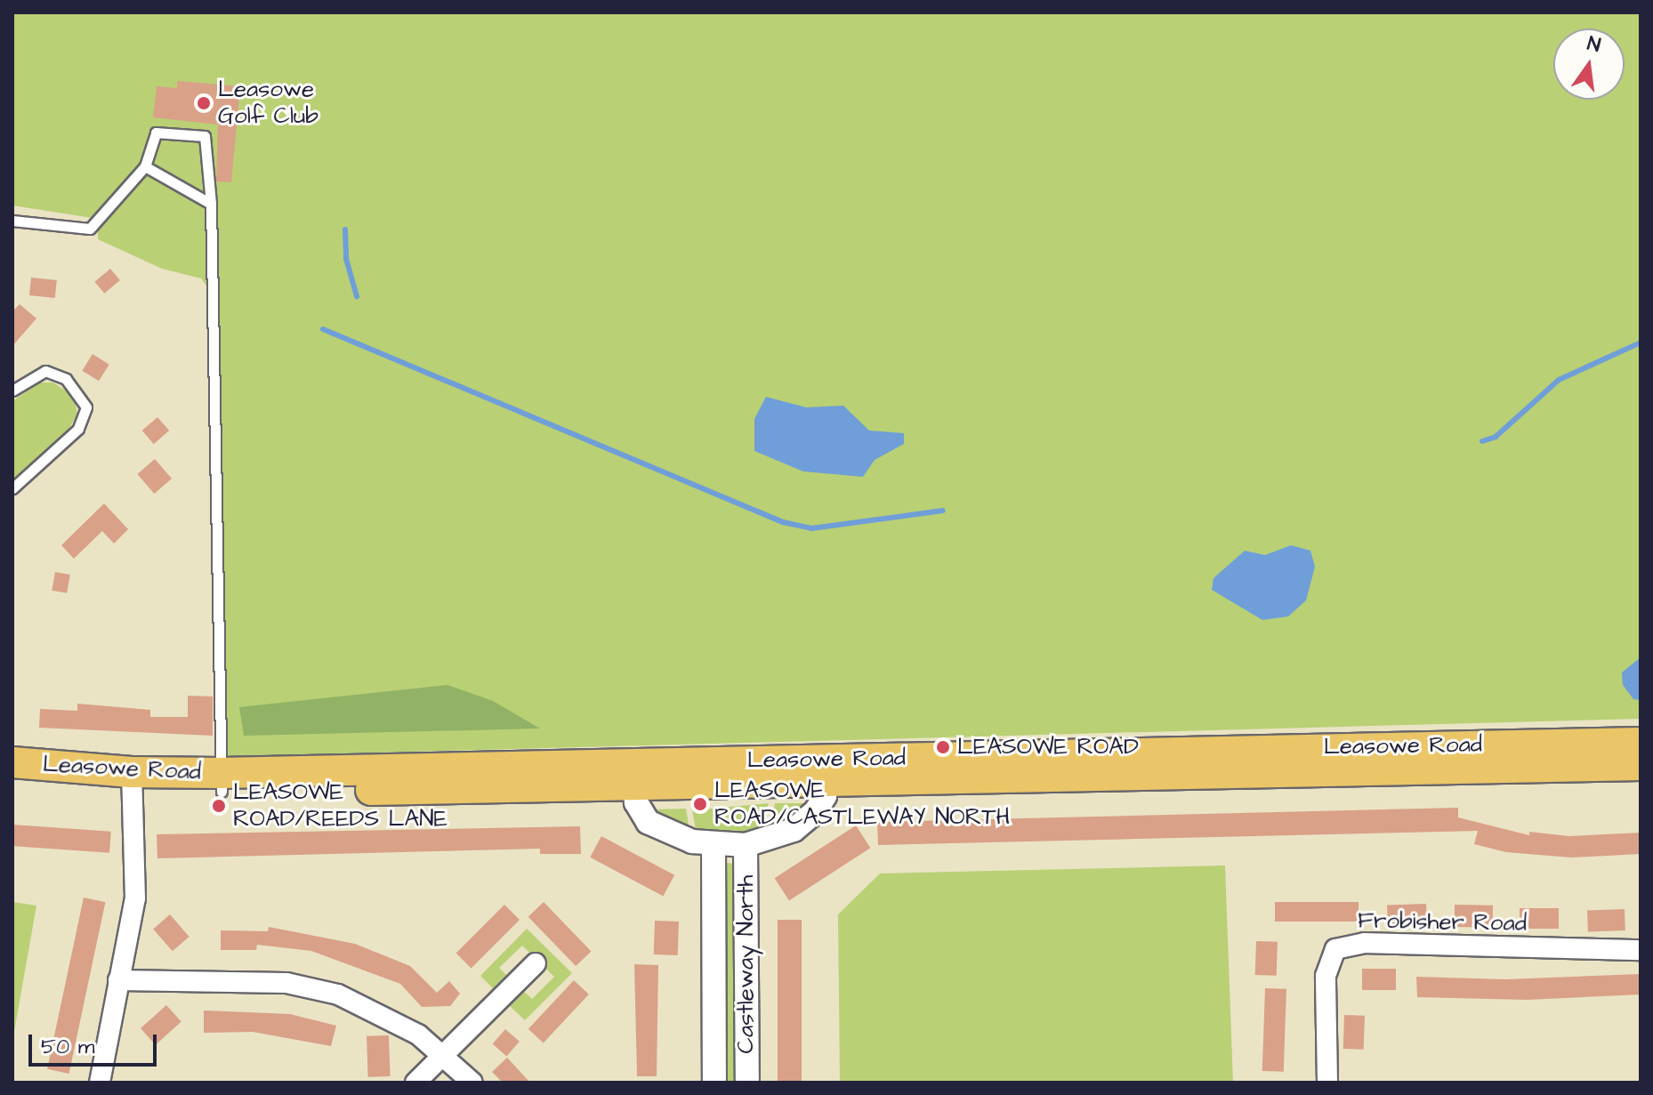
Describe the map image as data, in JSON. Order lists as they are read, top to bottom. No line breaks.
{"streets":{"main road":["Leasowe Road"],"street":["Frobisher Road","Castleway North"]},"crossings":[["Leasowe Road","Castleway North"]],"places":["Leasowe Golf Club","LEASOWE ROAD","LEASOWE ROAD/CASTLEWAY NORTH","LEASOWE ROAD/REEDS LANE"],"scale_bar":"50 m","north":"top"}
